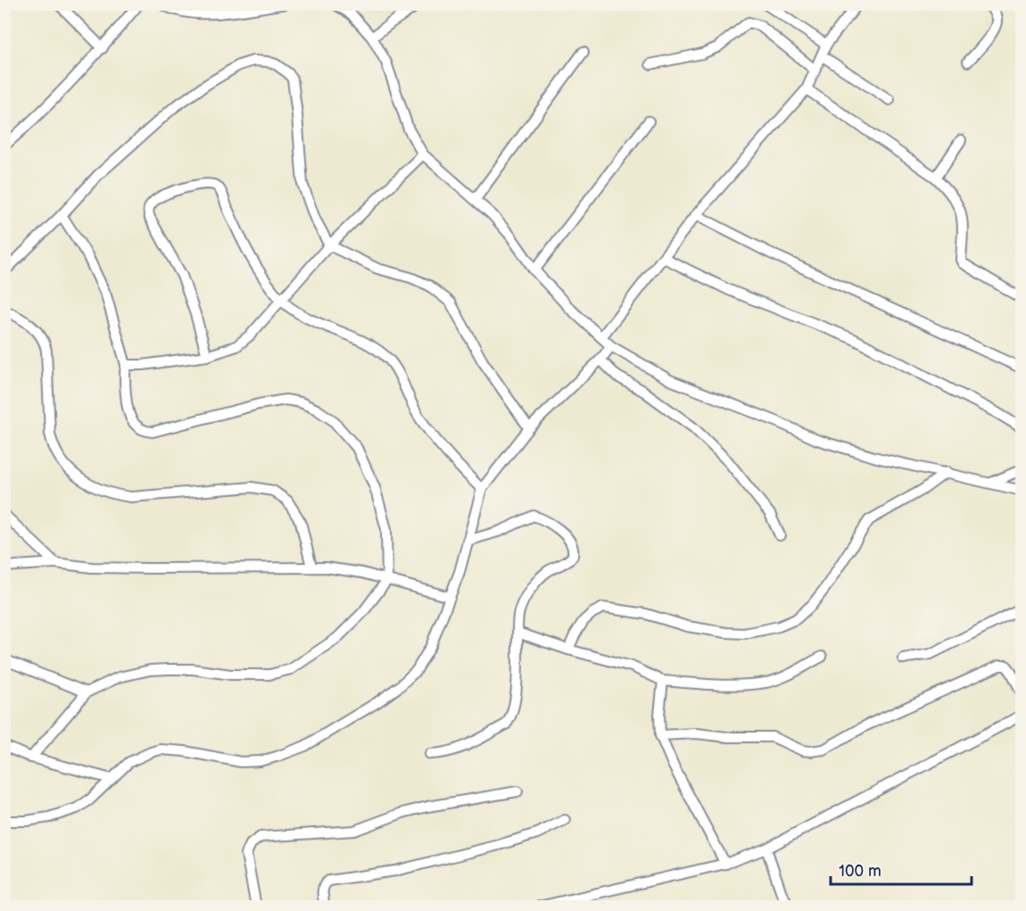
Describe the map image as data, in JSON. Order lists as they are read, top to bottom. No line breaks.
{"scale_bar":"100 m"}
